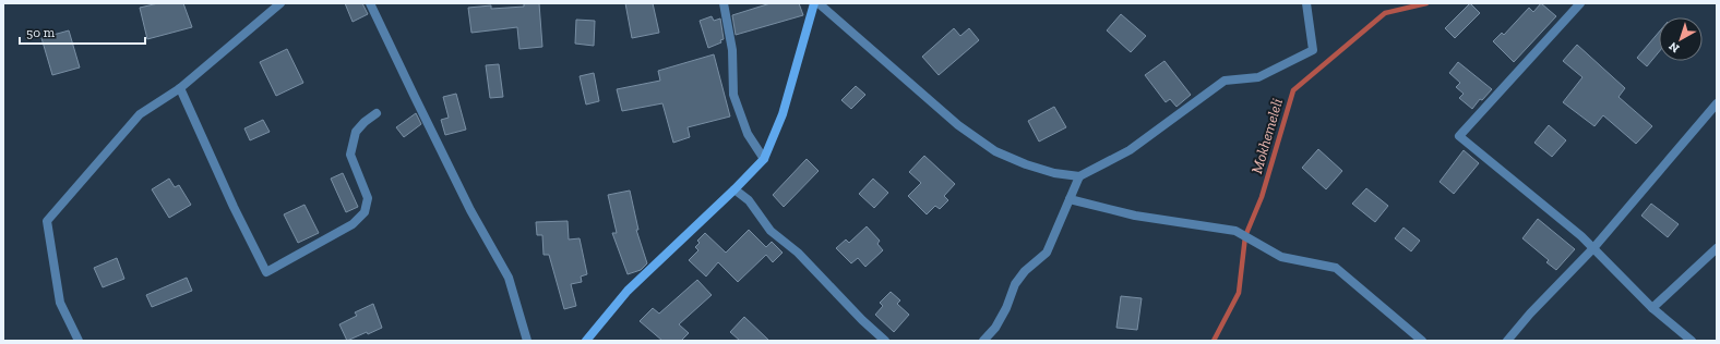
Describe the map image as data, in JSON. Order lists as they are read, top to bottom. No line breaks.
{"water":["Mokhemeleli"],"scale_bar":"50 m","north":"bottom left"}
